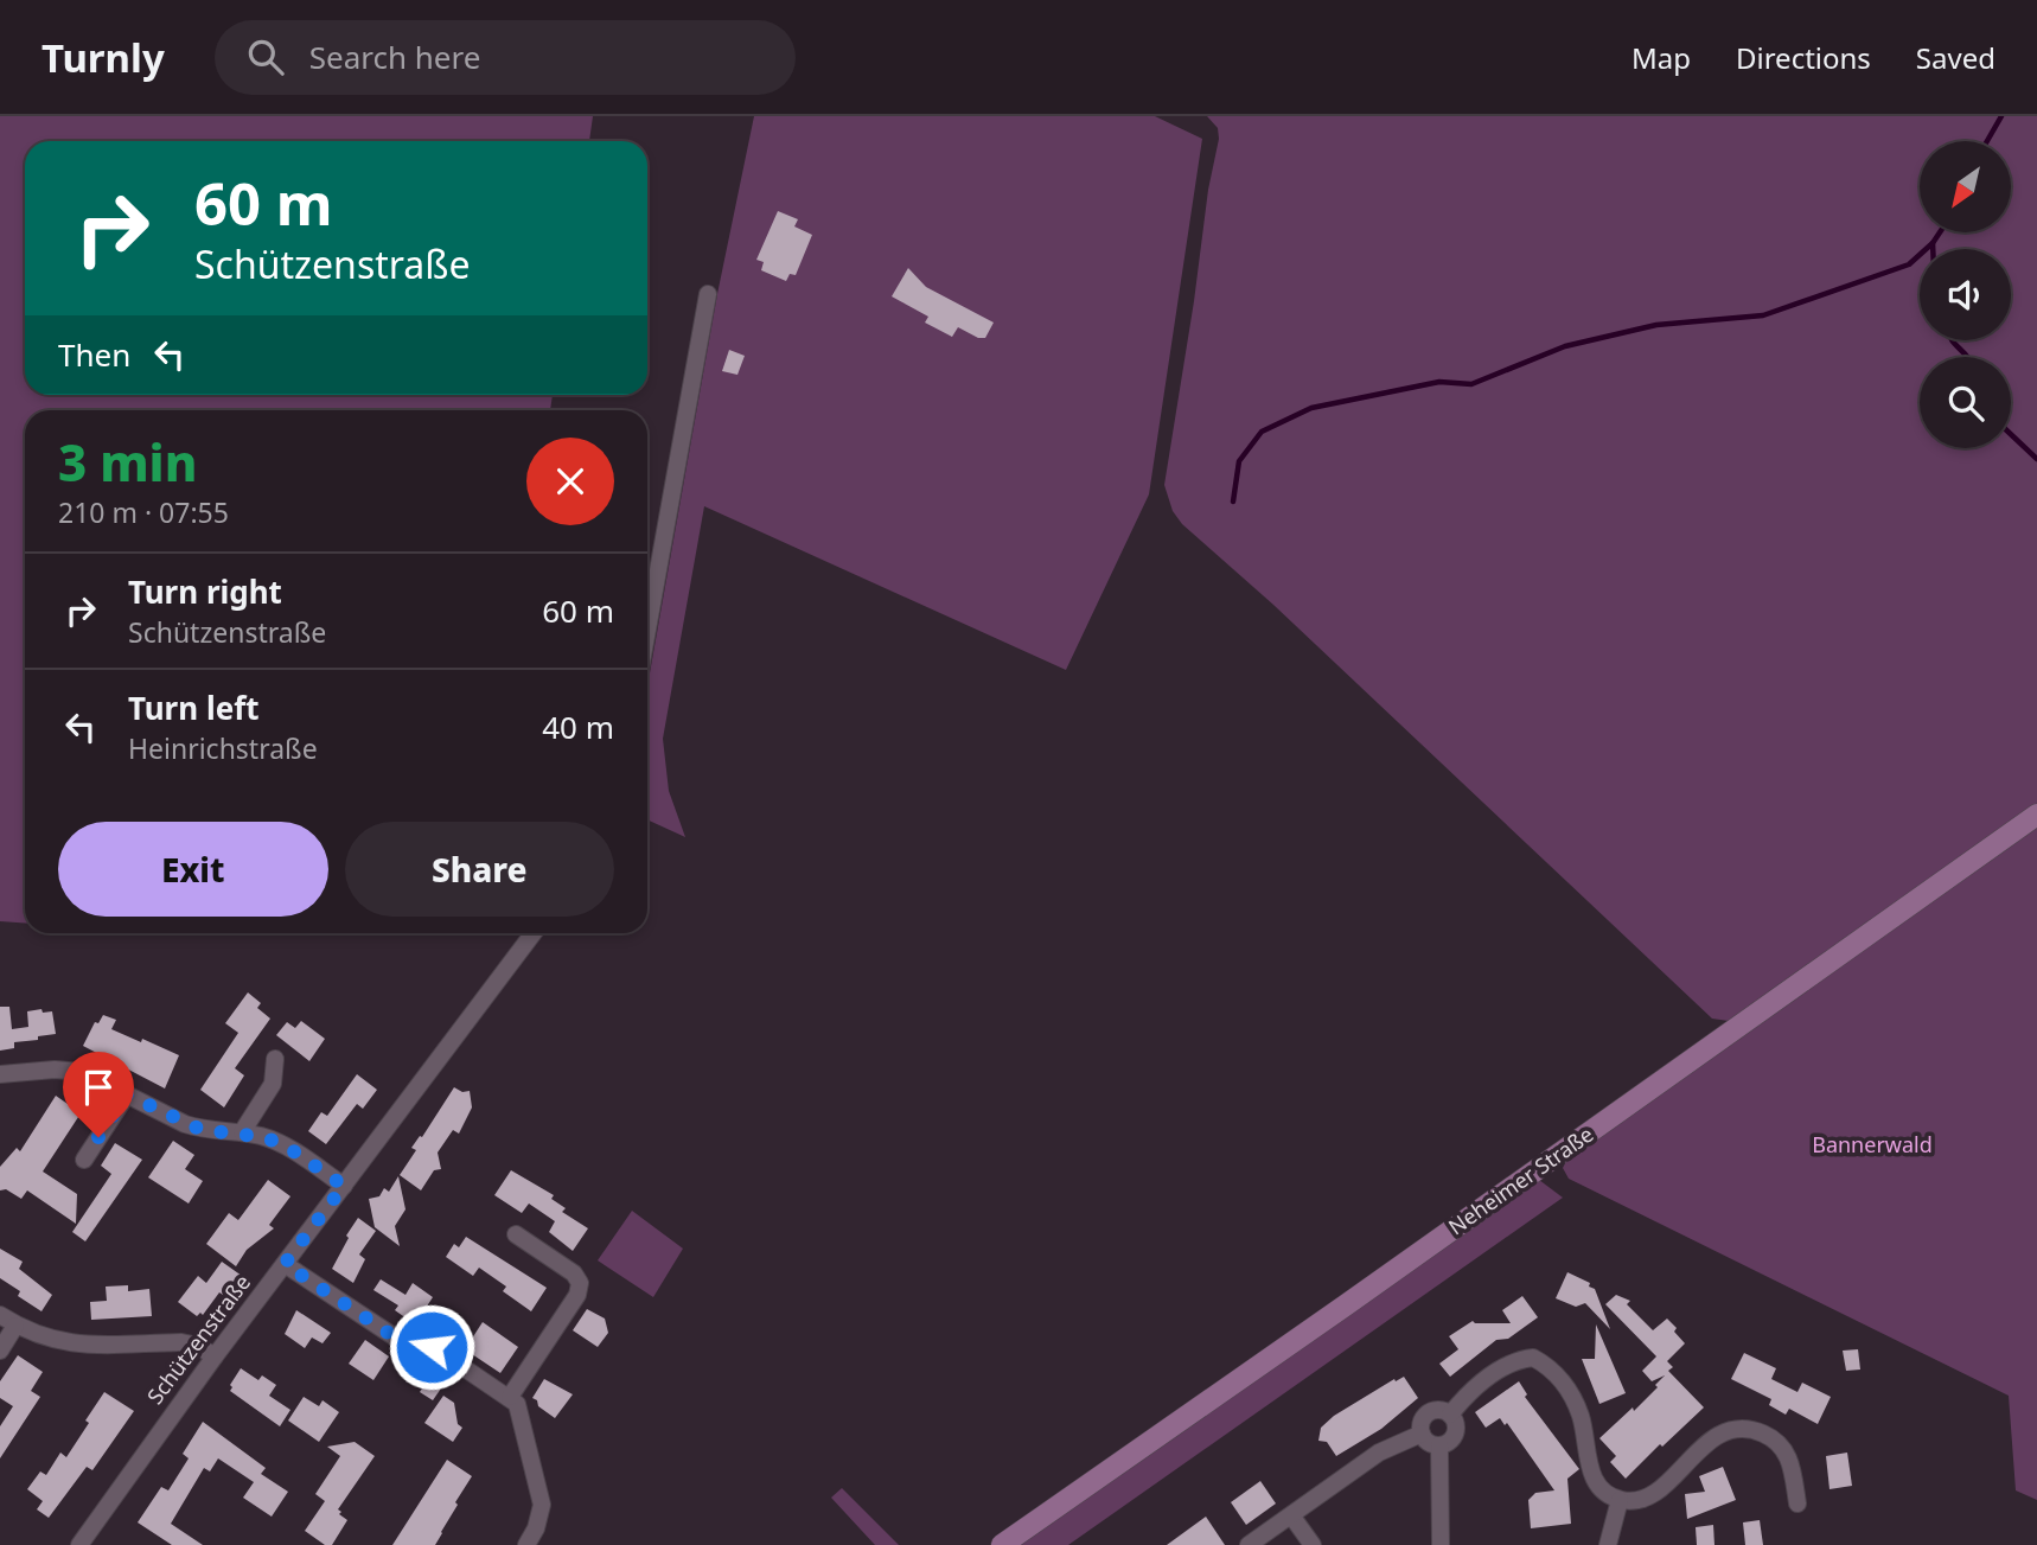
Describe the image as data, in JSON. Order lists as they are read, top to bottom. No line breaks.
{"streets":{"main road":["Neheimer Straße"],"street":["Schützenstraße"]},"parks":["Bannerwald"],"north":"bottom left","page":{"header":"Turnly","search":"Search here","nav":["Map","Directions","Saved"],"turn":["60 m","Schützenstraße"],"then":"Then","heading":["3 min","210 m · 07:55"],"list":[{"name":"Turn right","note":"Schützenstraße","value":"60 m"},{"name":"Turn left","note":"Heinrichstraße","value":"40 m"}],"buttons":["Exit","Share"]}}
